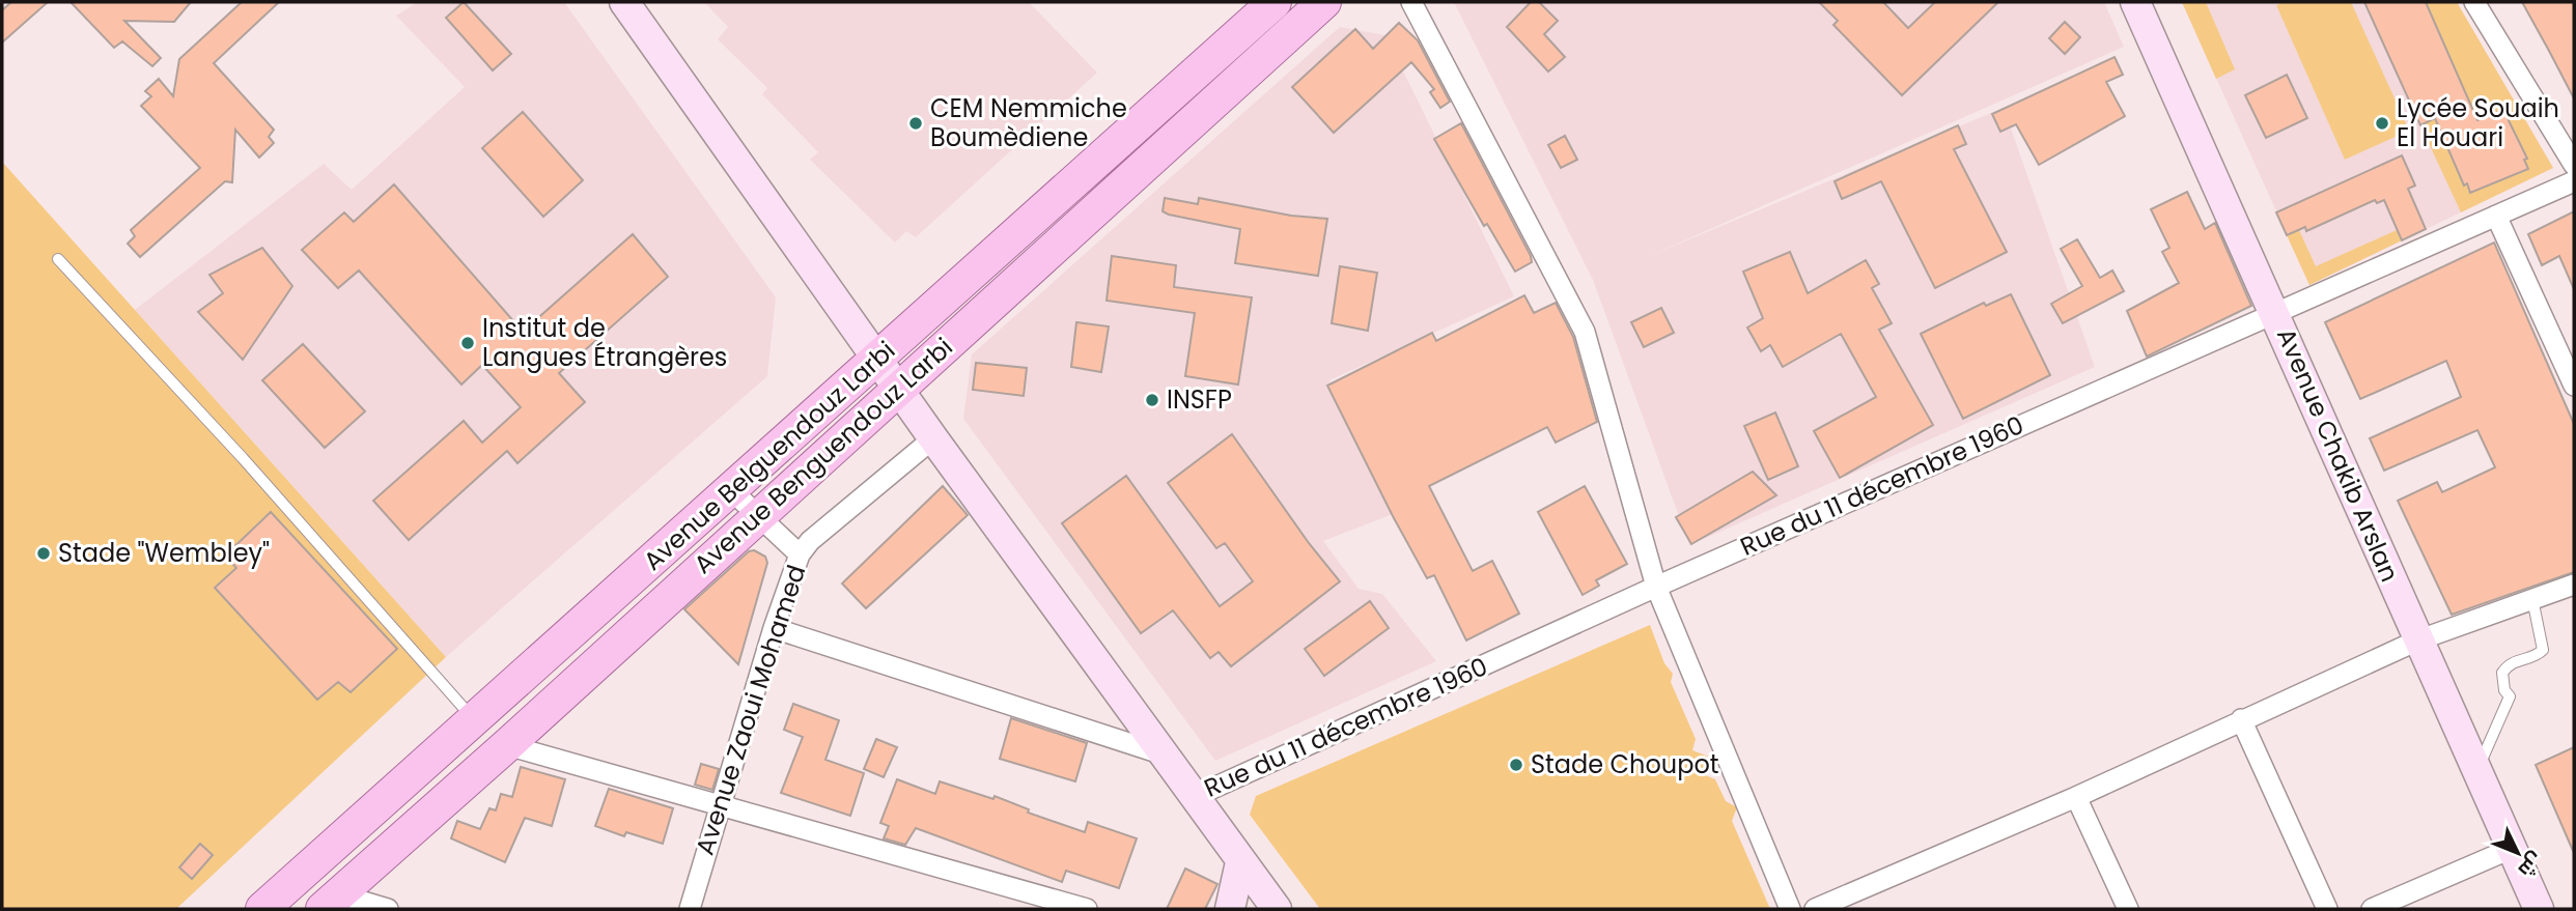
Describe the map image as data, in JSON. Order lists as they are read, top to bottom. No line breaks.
{"streets":{"main road":["Avenue Chakib Arslan","Avenue Belguendouz Larbi","Avenue Benguendouz Larbi"],"street":["Rue du 11 décembre 1960","Avenue Zaoui Mohamed"]},"crossings":[["Avenue Chakib Arslan","Rue du 11 décembre 1960"]],"places":["CEM Nemmiche Boumèdiene","Lycée Souaih El Houari","Institut de Langues Étrangères","INSFP","Stade \"Wembley\"","Stade Choupot"],"north":"bottom right"}
